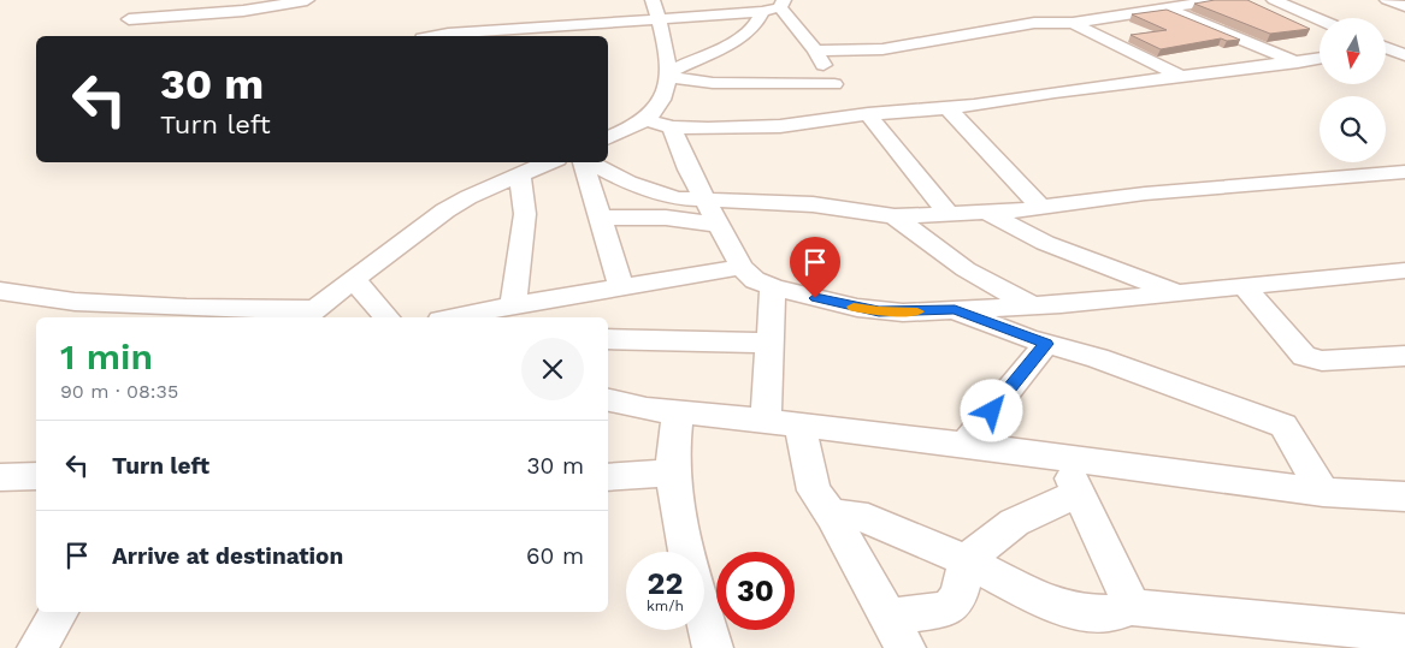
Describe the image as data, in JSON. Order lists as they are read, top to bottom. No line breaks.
{"north":"bottom","page":{"turn":["30 m","Turn left"],"heading":["1 min","90 m · 08:35"],"list":[{"name":"Turn left","value":"30 m"},{"name":"Arrive at destination","value":"60 m"}],"speed":"22 km/h","limit":"30"}}
